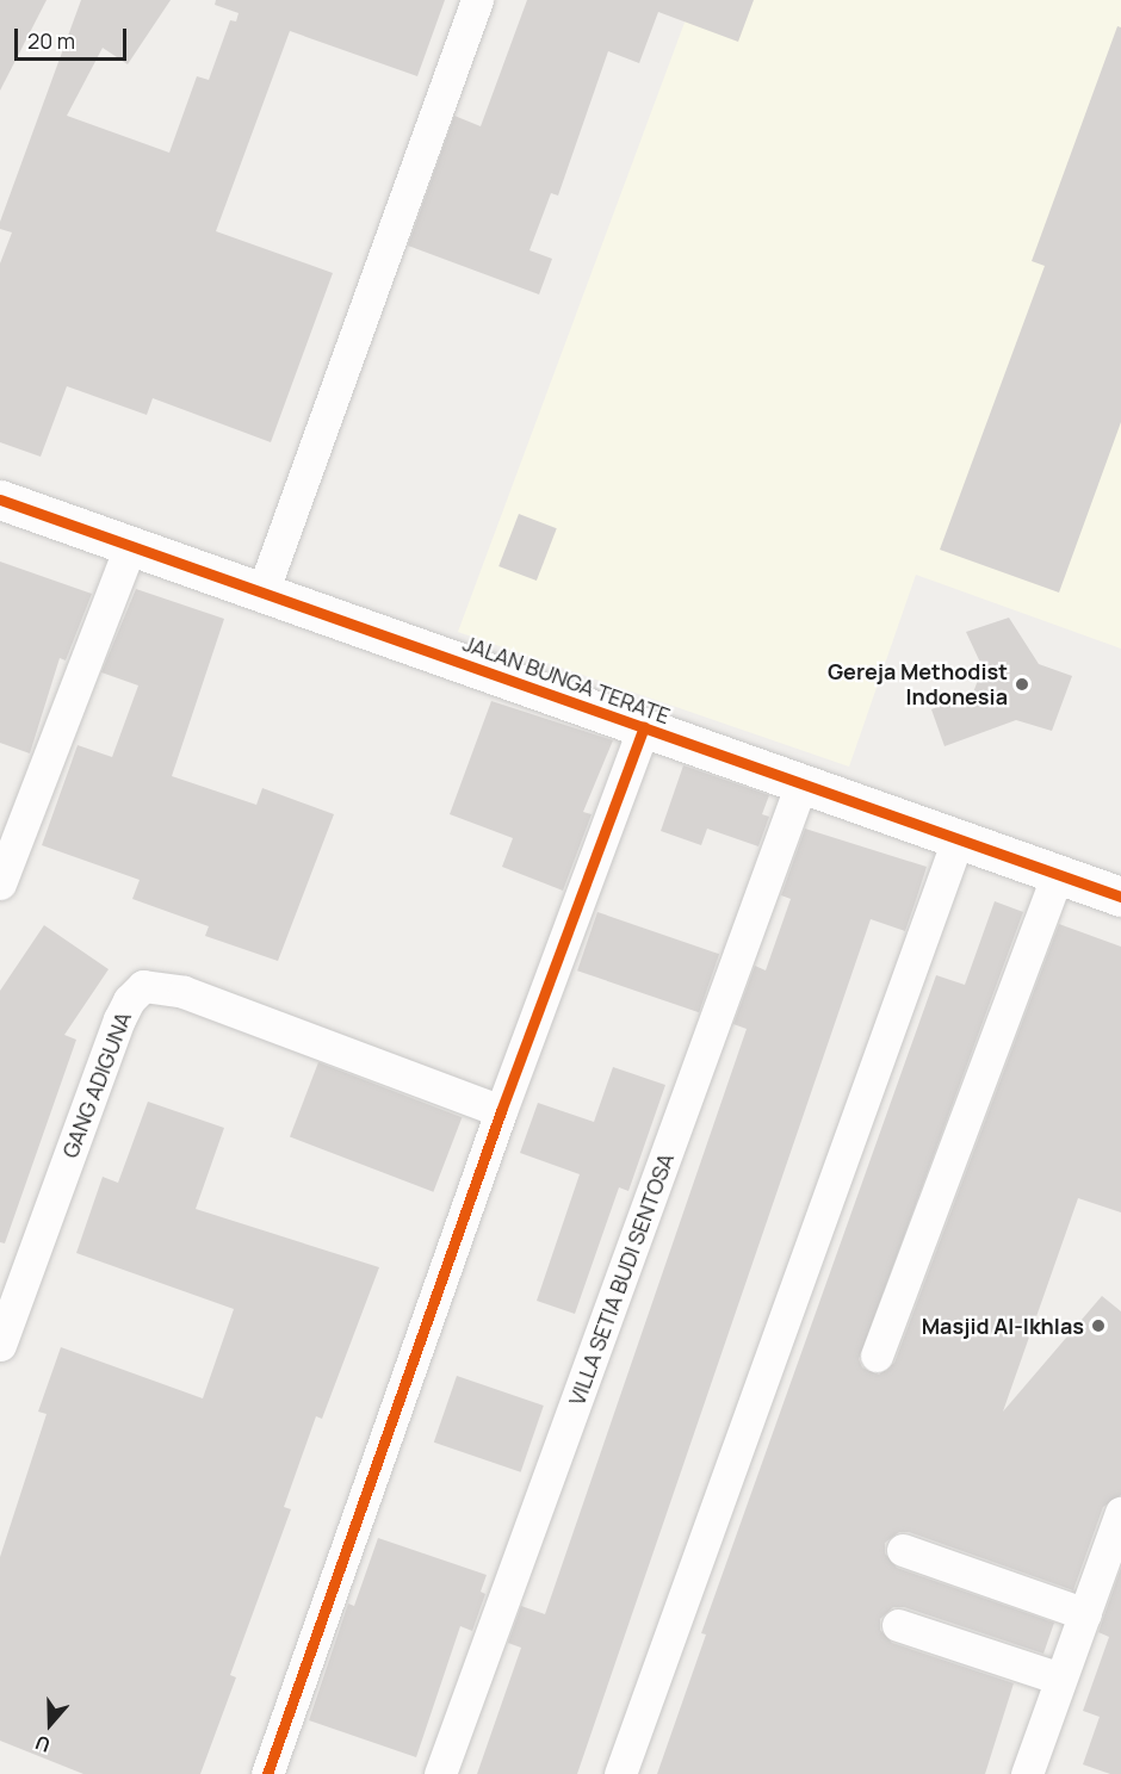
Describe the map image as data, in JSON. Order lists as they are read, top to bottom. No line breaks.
{"streets":{"street":["JALAN BUNGA TERATE","GANG ADIGUNA","VILLA SETIA BUDI SENTOSA"]},"crossings":[["JALAN BUNGA TERATE","VILLA SETIA BUDI SENTOSA"]],"places":["Gereja Methodist Indonesia","Masjid Al-Ikhlas"],"scale_bar":"20 m","north":"bottom"}
